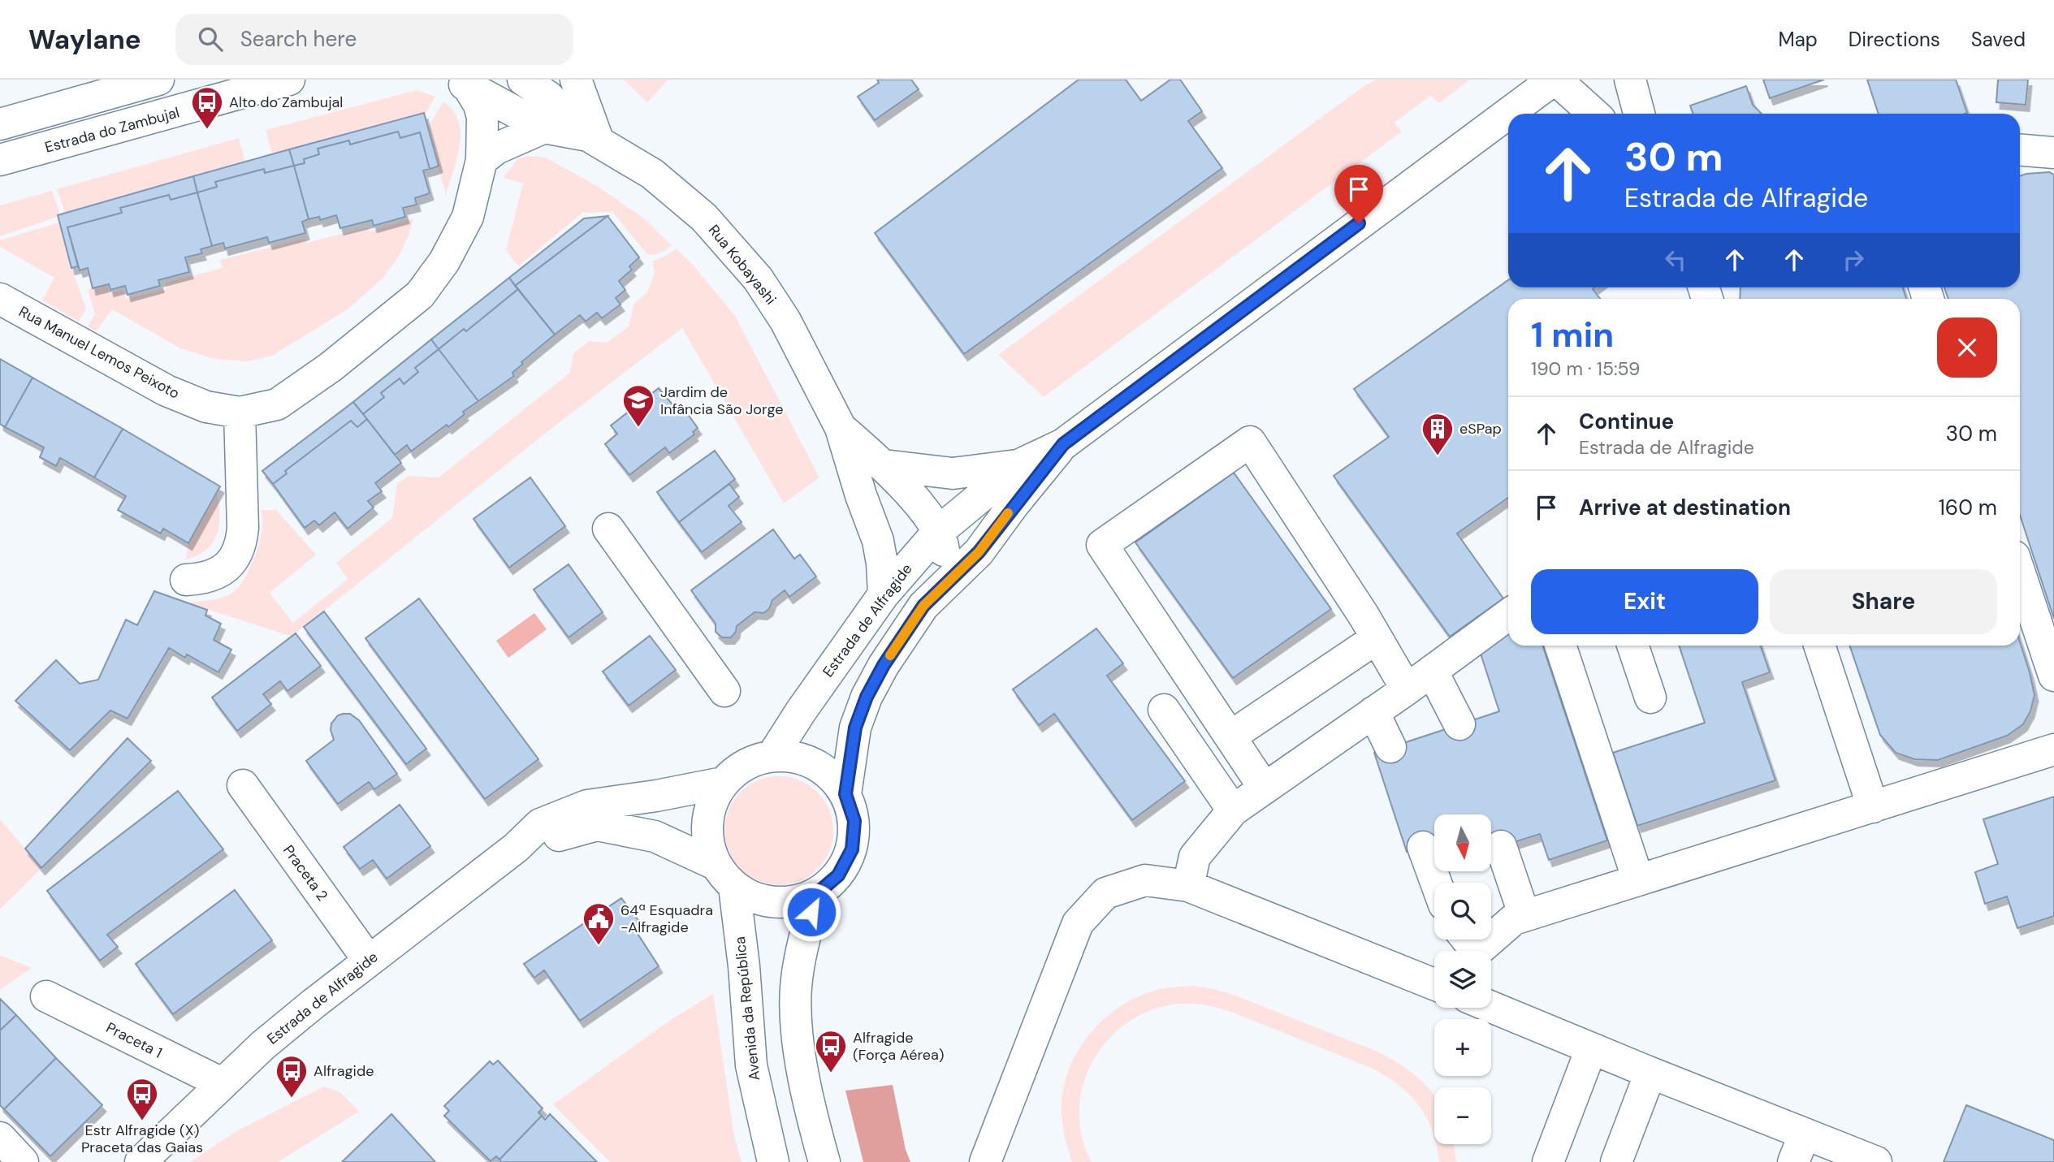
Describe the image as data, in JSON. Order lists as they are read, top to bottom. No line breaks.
{"streets":{"street":["Estrada do Zambujal","Rua Kobayashi","Rua Manuel Lemos Peixoto","Estrada de Alfragide","Praceta 2","Avenida da República","Praceta 1"]},"crossings":[["Rua Kobayashi","Rua Manuel Lemos Peixoto"],["Rua Kobayashi","Estrada de Alfragide"],["Estrada de Alfragide","Praceta 2"],["Estrada de Alfragide","Avenida da República"],["Estrada de Alfragide","Praceta 1"]],"places":{"bus stop":["Alto do Zambujal","Alfragide (Força Aérea)","Alfragide","Estr Alfragide (X) Praceta das Gaias"],"school or university":["Jardim de Infância São Jorge"],"building":["eSPap"],"public building":["64ª Esquadra -Alfragide"]},"north":"bottom","page":{"header":"Waylane","search":"Search here","nav":["Map","Directions","Saved"],"turn":["30 m","Estrada de Alfragide"],"heading":["1 min","190 m · 15:59"],"list":[{"name":"Continue","note":"Estrada de Alfragide","value":"30 m"},{"name":"Arrive at destination","value":"160 m"}],"buttons":["Exit","Share"],"map_buttons":["+","−"]}}
